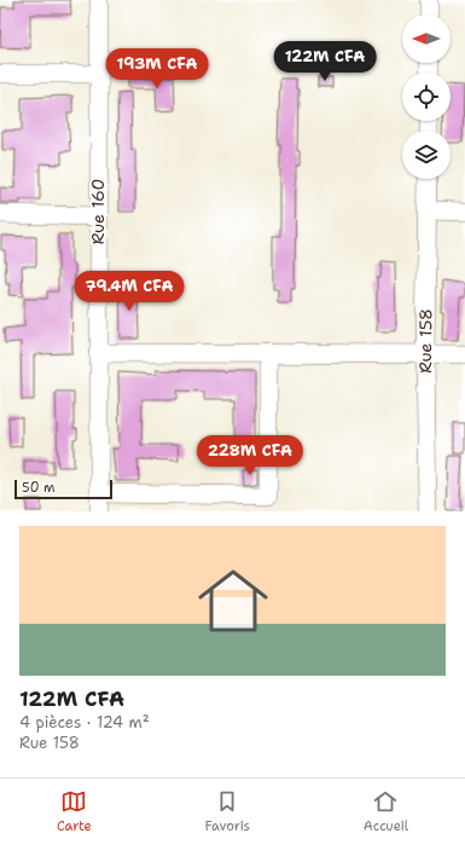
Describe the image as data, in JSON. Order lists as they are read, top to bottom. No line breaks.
{"streets":{"street":["Rue 160","Rue 158"]},"scale_bar":"50 m","north":"left","page":{"price":["122M CFA","193M CFA","79.4M CFA","228M CFA"],"scale":"50 m","list":[{"name":"122M CFA","note":"4 pièces · 124 m² · Rue 158"}],"tabs":["Carte","Favoris","Accueil"]}}
